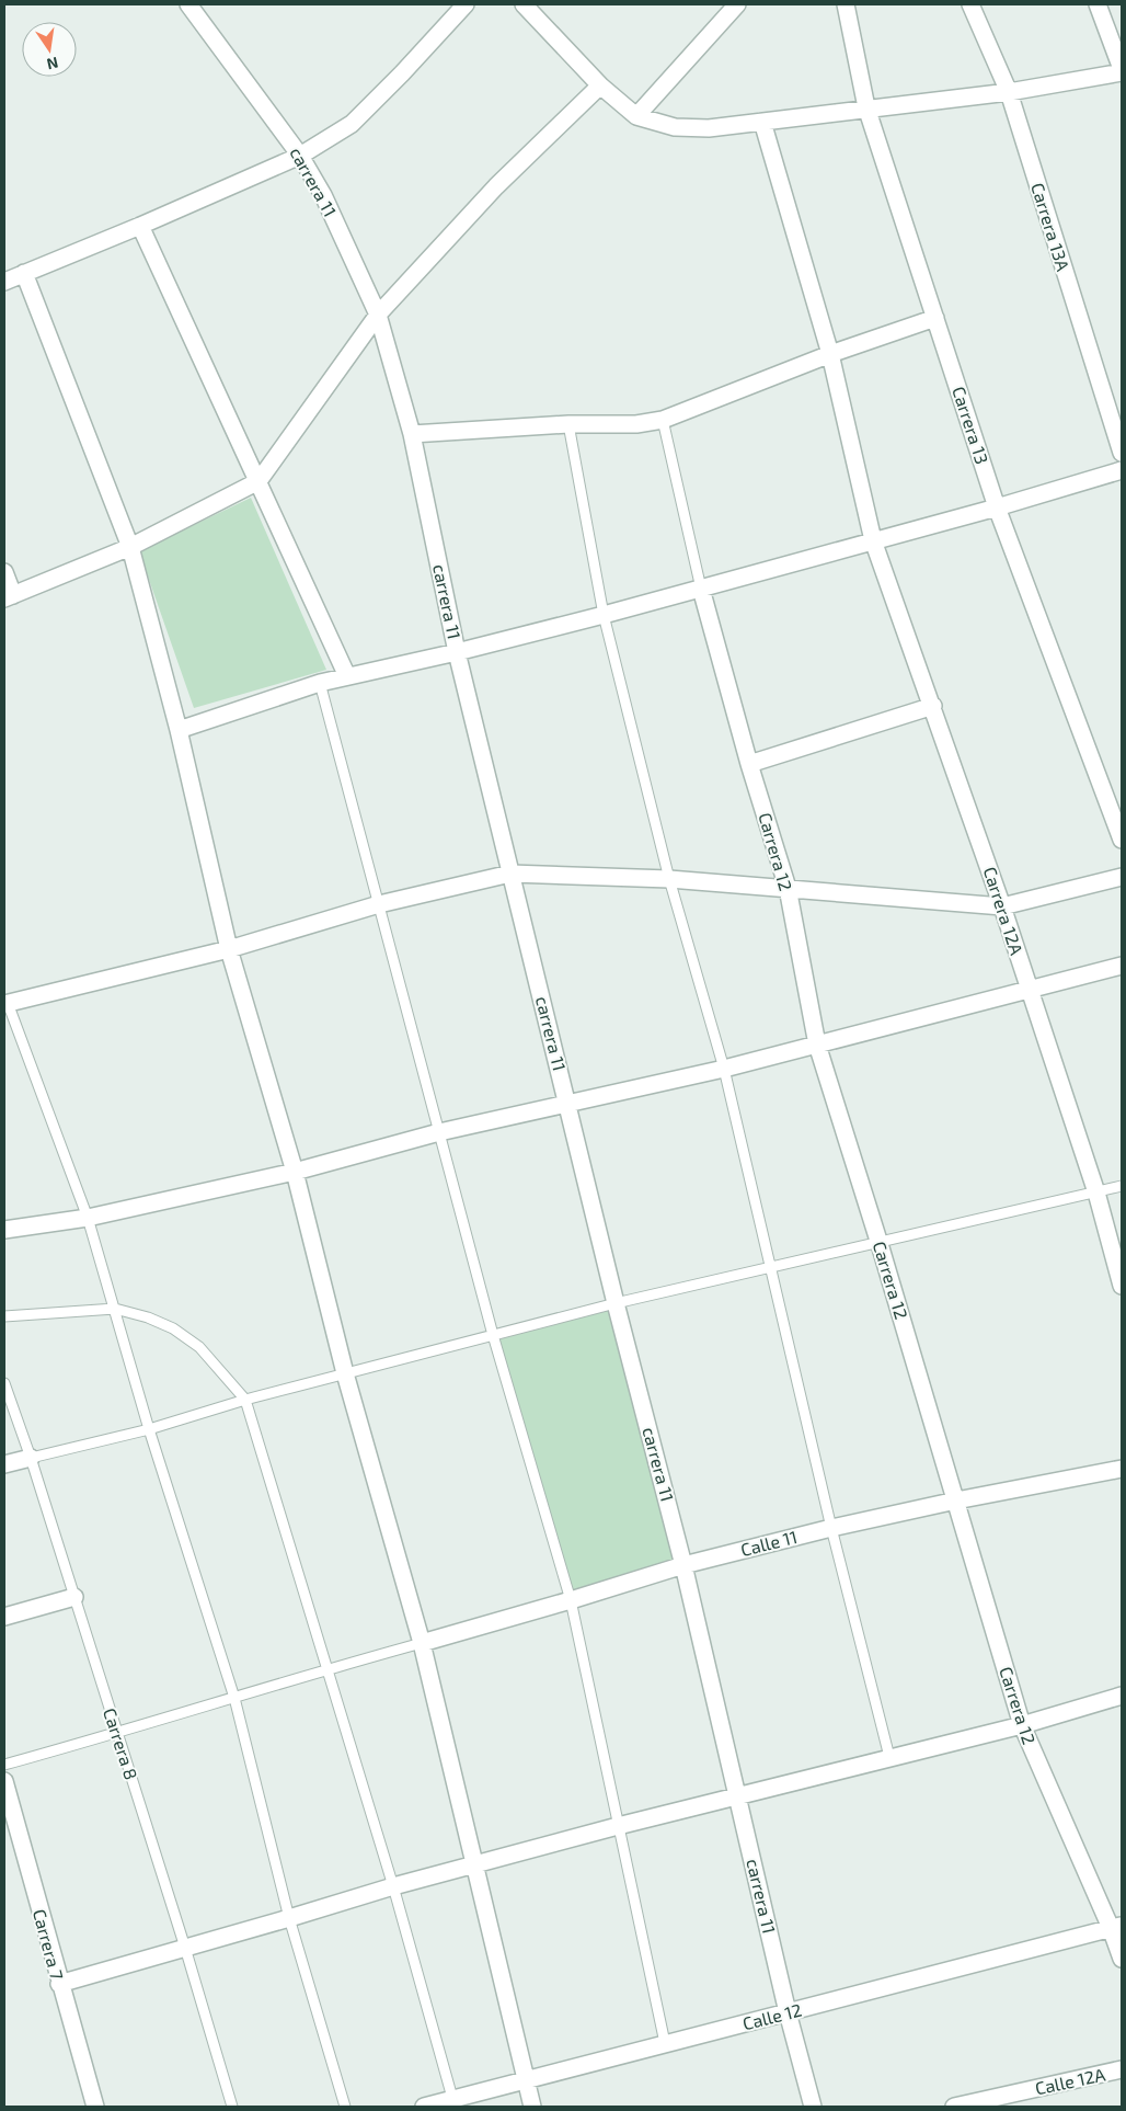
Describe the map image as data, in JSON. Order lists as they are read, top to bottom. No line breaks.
{"streets":{"street":["carrera 11","Carrera 13A","Carrera 13","Carrera 12","Carrera 12A","Calle 11","Carrera 7","Calle 12","Calle 12A"],"lane":["Carrera 8"]},"crossings":[["carrera 11","Calle 11"],["carrera 11","Calle 12"],["Carrera 12","Calle 11"],["Carrera 12","Calle 12"]],"north":"bottom"}
